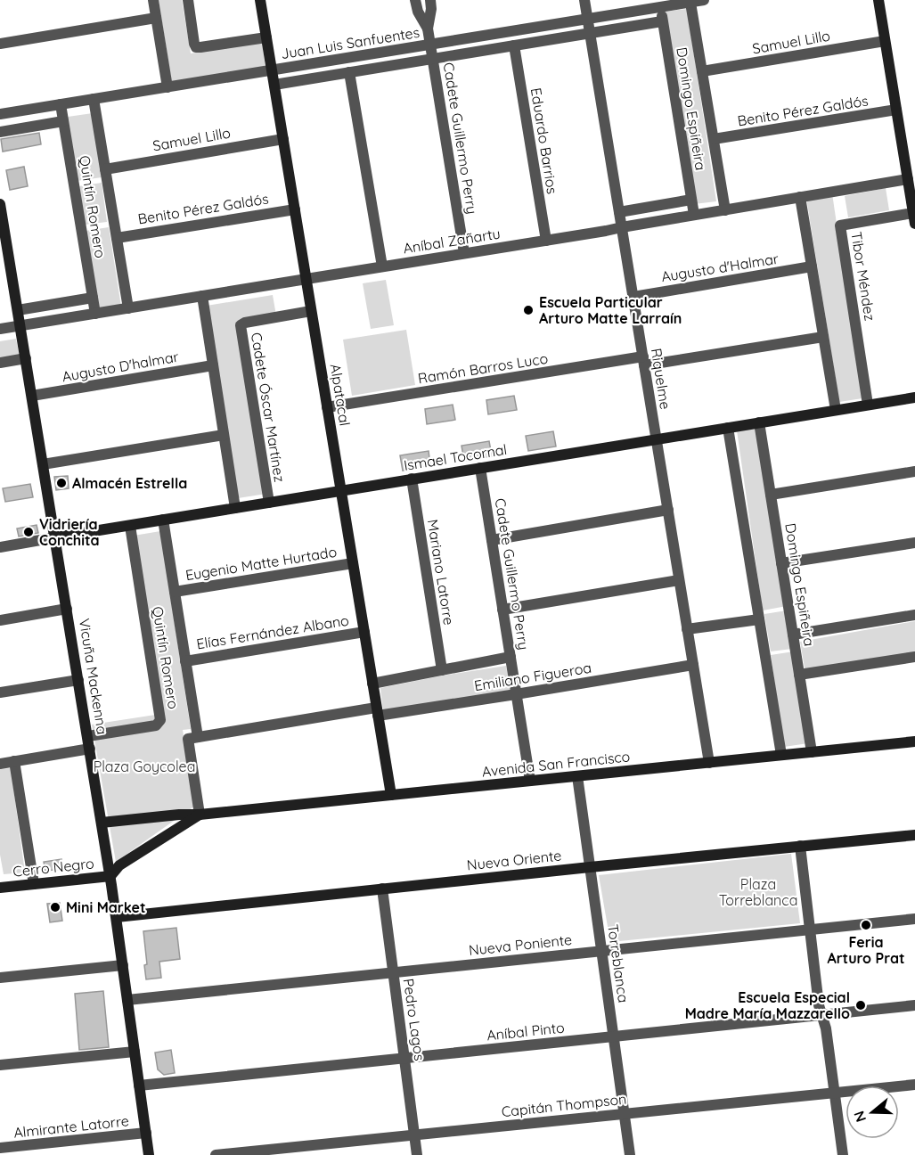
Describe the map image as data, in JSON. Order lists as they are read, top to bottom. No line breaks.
{"streets":{"main road":["Alpatacal","Ismael Tocornal","Vicuña Mackenna","Avenida San Francisco","Nueva Oriente","Cerro Negro"],"street":["Samuel Lillo","Juan Luis Sanfuentes","Domingo Espiñeira","Benito Pérez Galdós","Cadete Guillermo Perry","Eduardo Barrios","Quintín Romero","Aníbal Zañartu","Augusto d'Halmar","Tibor Méndez","Augusto D'halmar","Ramón Barros Luco","Riquelme","Cadete Óscar Martínez","Eugenio Matte Hurtado","Mariano Latorre","Elías Fernández Albano","Emiliano Figueroa","Nueva Poniente","Torreblanca","Pedro Lagos","Aníbal Pinto","Capitán Thompson","Almirante Latorre"]},"crossings":[["Samuel Lillo","Domingo Espiñeira"],["Samuel Lillo","Quintín Romero"],["Samuel Lillo","Alpatacal"],["Juan Luis Sanfuentes","Domingo Espiñeira"],["Juan Luis Sanfuentes","Cadete Guillermo Perry"],["Juan Luis Sanfuentes","Eduardo Barrios"],["Juan Luis Sanfuentes","Quintín Romero"],["Juan Luis Sanfuentes","Riquelme"],["Juan Luis Sanfuentes","Alpatacal"],["Domingo Espiñeira","Benito Pérez Galdós"],["Domingo Espiñeira","Aníbal Zañartu"],["Domingo Espiñeira","Ismael Tocornal"],["Domingo Espiñeira","Avenida San Francisco"],["Benito Pérez Galdós","Quintín Romero"],["Benito Pérez Galdós","Alpatacal"],["Cadete Guillermo Perry","Aníbal Zañartu"],["Cadete Guillermo Perry","Ismael Tocornal"],["Cadete Guillermo Perry","Emiliano Figueroa"],["Cadete Guillermo Perry","Avenida San Francisco"],["Eduardo Barrios","Aníbal Zañartu"],["Quintín Romero","Aníbal Zañartu"],["Quintín Romero","Ismael Tocornal"],["Quintín Romero","Eugenio Matte Hurtado"],["Quintín Romero","Elías Fernández Albano"],["Quintín Romero","Vicuña Mackenna"],["Quintín Romero","Emiliano Figueroa"],["Quintín Romero","Avenida San Francisco"],["Aníbal Zañartu","Riquelme"],["Aníbal Zañartu","Alpatacal"],["Aníbal Zañartu","Vicuña Mackenna"],["Augusto d'Halmar","Riquelme"],["Tibor Méndez","Ismael Tocornal"],["Augusto D'halmar","Vicuña Mackenna"],["Ramón Barros Luco","Riquelme"],["Ramón Barros Luco","Alpatacal"],["Riquelme","Ismael Tocornal"],["Riquelme","Emiliano Figueroa"],["Riquelme","Avenida San Francisco"],["Alpatacal","Cadete Óscar Martínez"],["Alpatacal","Ismael Tocornal"],["Alpatacal","Eugenio Matte Hurtado"],["Alpatacal","Elías Fernández Albano"],["Alpatacal","Emiliano Figueroa"],["Alpatacal","Avenida San Francisco"],["Cadete Óscar Martínez","Ismael Tocornal"],["Ismael Tocornal","Mariano Latorre"],["Ismael Tocornal","Vicuña Mackenna"],["Mariano Latorre","Emiliano Figueroa"],["Vicuña Mackenna","Avenida San Francisco"],["Vicuña Mackenna","Nueva Oriente"],["Vicuña Mackenna","Cerro Negro"],["Vicuña Mackenna","Nueva Poniente"],["Vicuña Mackenna","Aníbal Pinto"],["Vicuña Mackenna","Almirante Latorre"],["Avenida San Francisco","Cerro Negro"],["Avenida San Francisco","Torreblanca"],["Nueva Oriente","Torreblanca"],["Nueva Oriente","Pedro Lagos"],["Nueva Poniente","Torreblanca"],["Nueva Poniente","Pedro Lagos"],["Torreblanca","Aníbal Pinto"],["Torreblanca","Capitán Thompson"],["Pedro Lagos","Aníbal Pinto"],["Pedro Lagos","Capitán Thompson"]],"parks":["Plaza Goycolea","Plaza Torreblanca"],"places":["Escuela Particular Arturo Matte Larraín","Almacén Estrella","Vidriería Conchita","Mini Market","Feria Arturo Prat","Escuela Especial Madre María Mazzarello"],"north":"left"}
